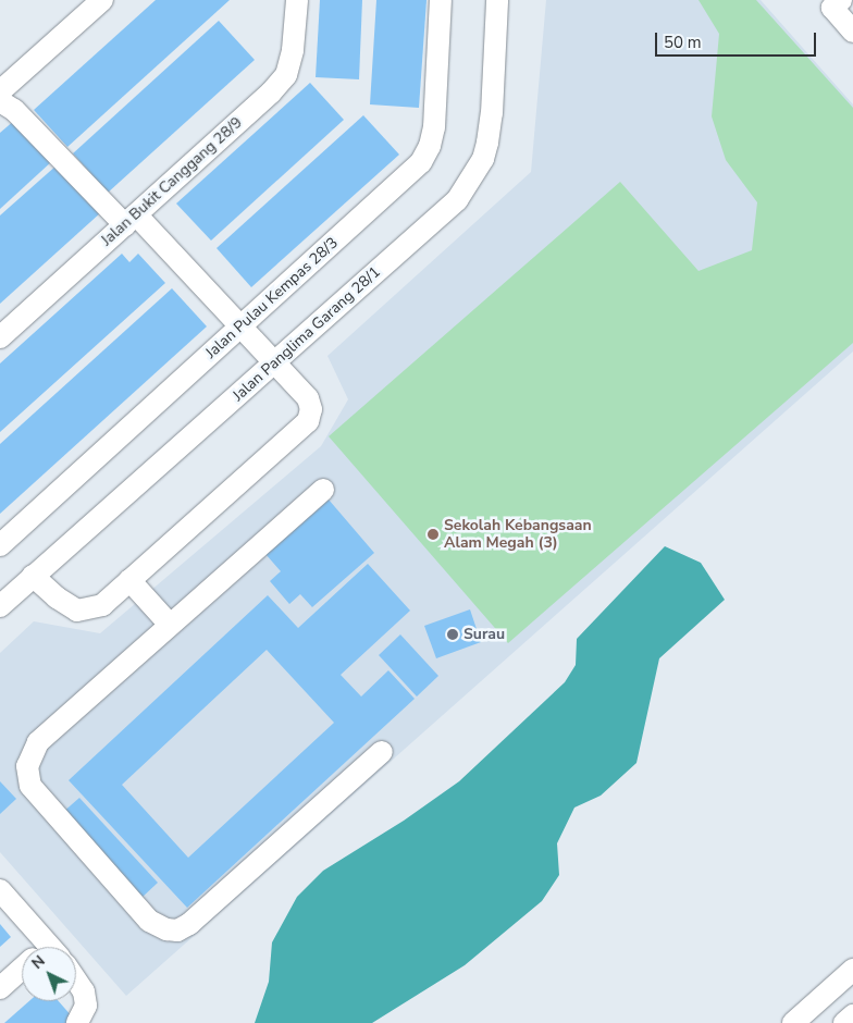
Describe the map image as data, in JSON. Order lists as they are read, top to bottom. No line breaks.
{"streets":{"street":["Jalan Bukit Canggang 28/9","Jalan Pulau Kempas 28/3","Jalan Panglima Garang 28/1"]},"places":["Sekolah Kebangsaan Alam Megah (3)","Surau"],"scale_bar":"50 m","north":"top left"}
